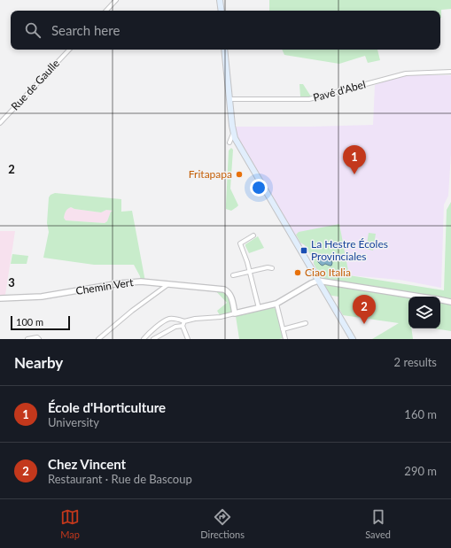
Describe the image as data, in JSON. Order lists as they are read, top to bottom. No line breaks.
{"streets":{"street":["Rue de Gaulle","Pavé d'Abel","Chemin Vert"]},"places":{"other":["Fritapapa","Ciao Italia"],"transit":["La Hestre Écoles Provinciales"]},"scale_bar":"100 m","page":{"search":"Search here","pins":["1","2"],"scale":"100 m","heading":["Nearby","2 results"],"list":[{"mark":"1","name":"École d'Horticulture","note":"University","value":"160 m"},{"mark":"2","name":"Chez Vincent","note":"Restaurant · Rue de Bascoup","value":"290 m"}],"nav":["Map","Directions","Saved"]},"grid":{"rows":["2","3"]}}
